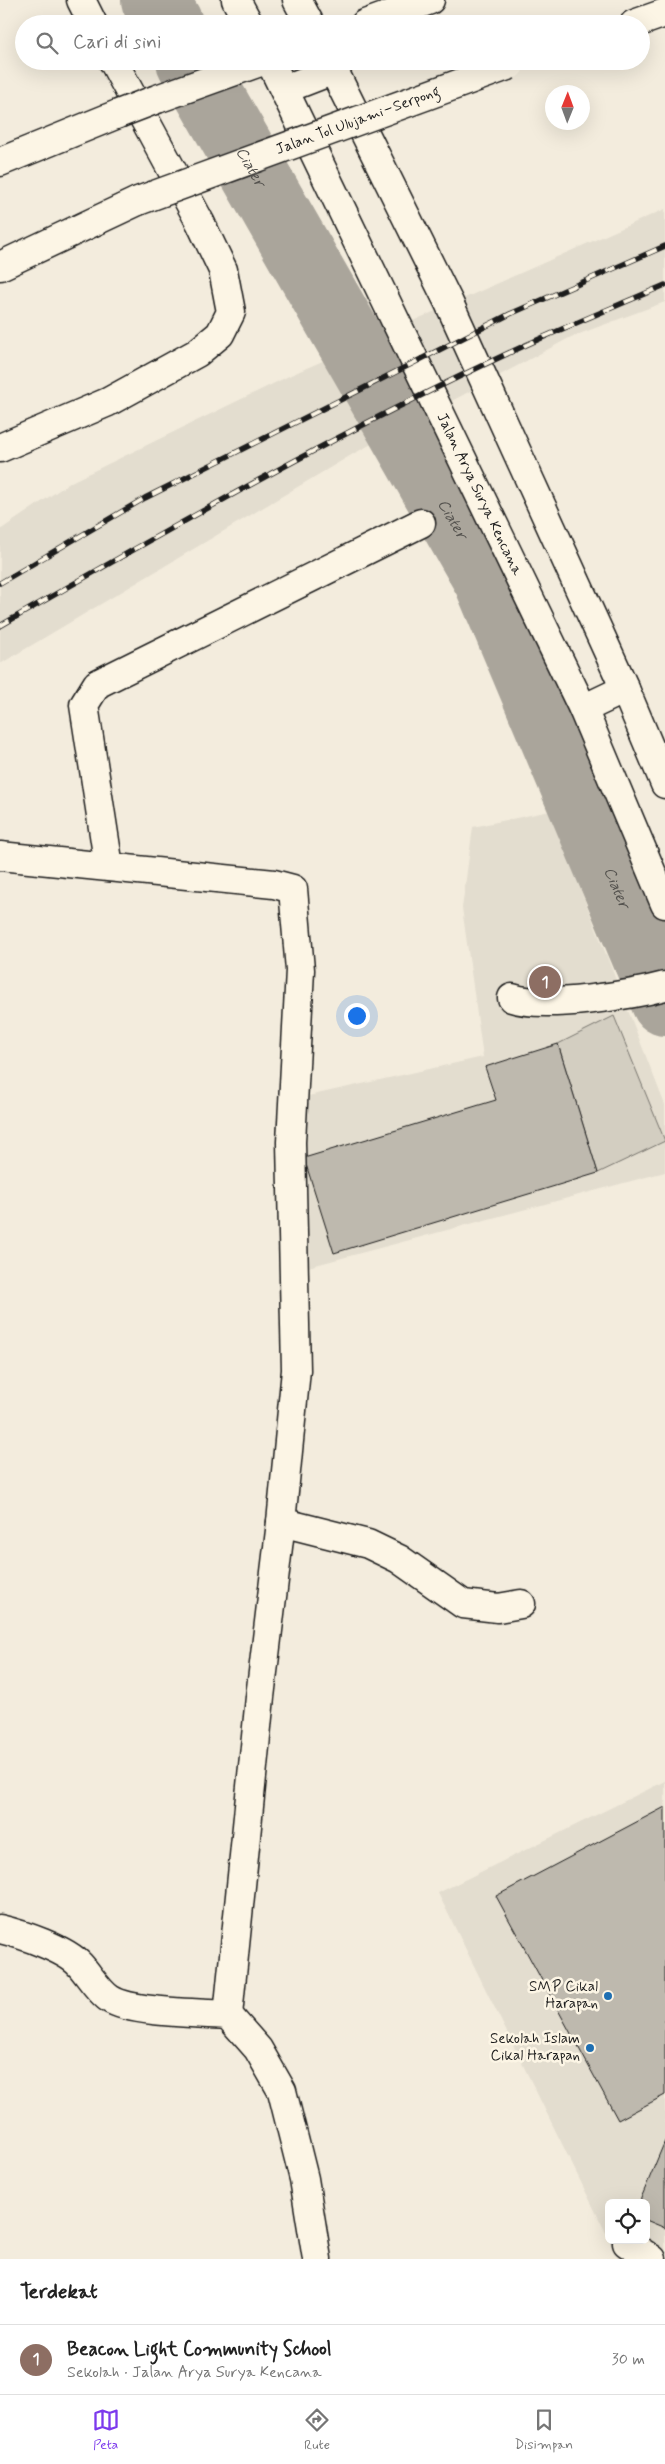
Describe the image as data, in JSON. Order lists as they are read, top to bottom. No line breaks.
{"streets":{"main road":["Jalan Tol Ulujami–Serpong","Jalan Arya Surya Kencana"]},"water":["Ciater"],"places":["SMP Cikal Harapan","Sekolah Islam Cikal Harapan"],"north":"top","page":{"search":"Cari di sini","pins":"1","heading":"Terdekat","list":[{"mark":"1","name":"Beacon Light Community School","note":"Sekolah · Jalan Arya Surya Kencana","value":"30 m"}],"nav":["Peta","Rute","Disimpan"]}}
